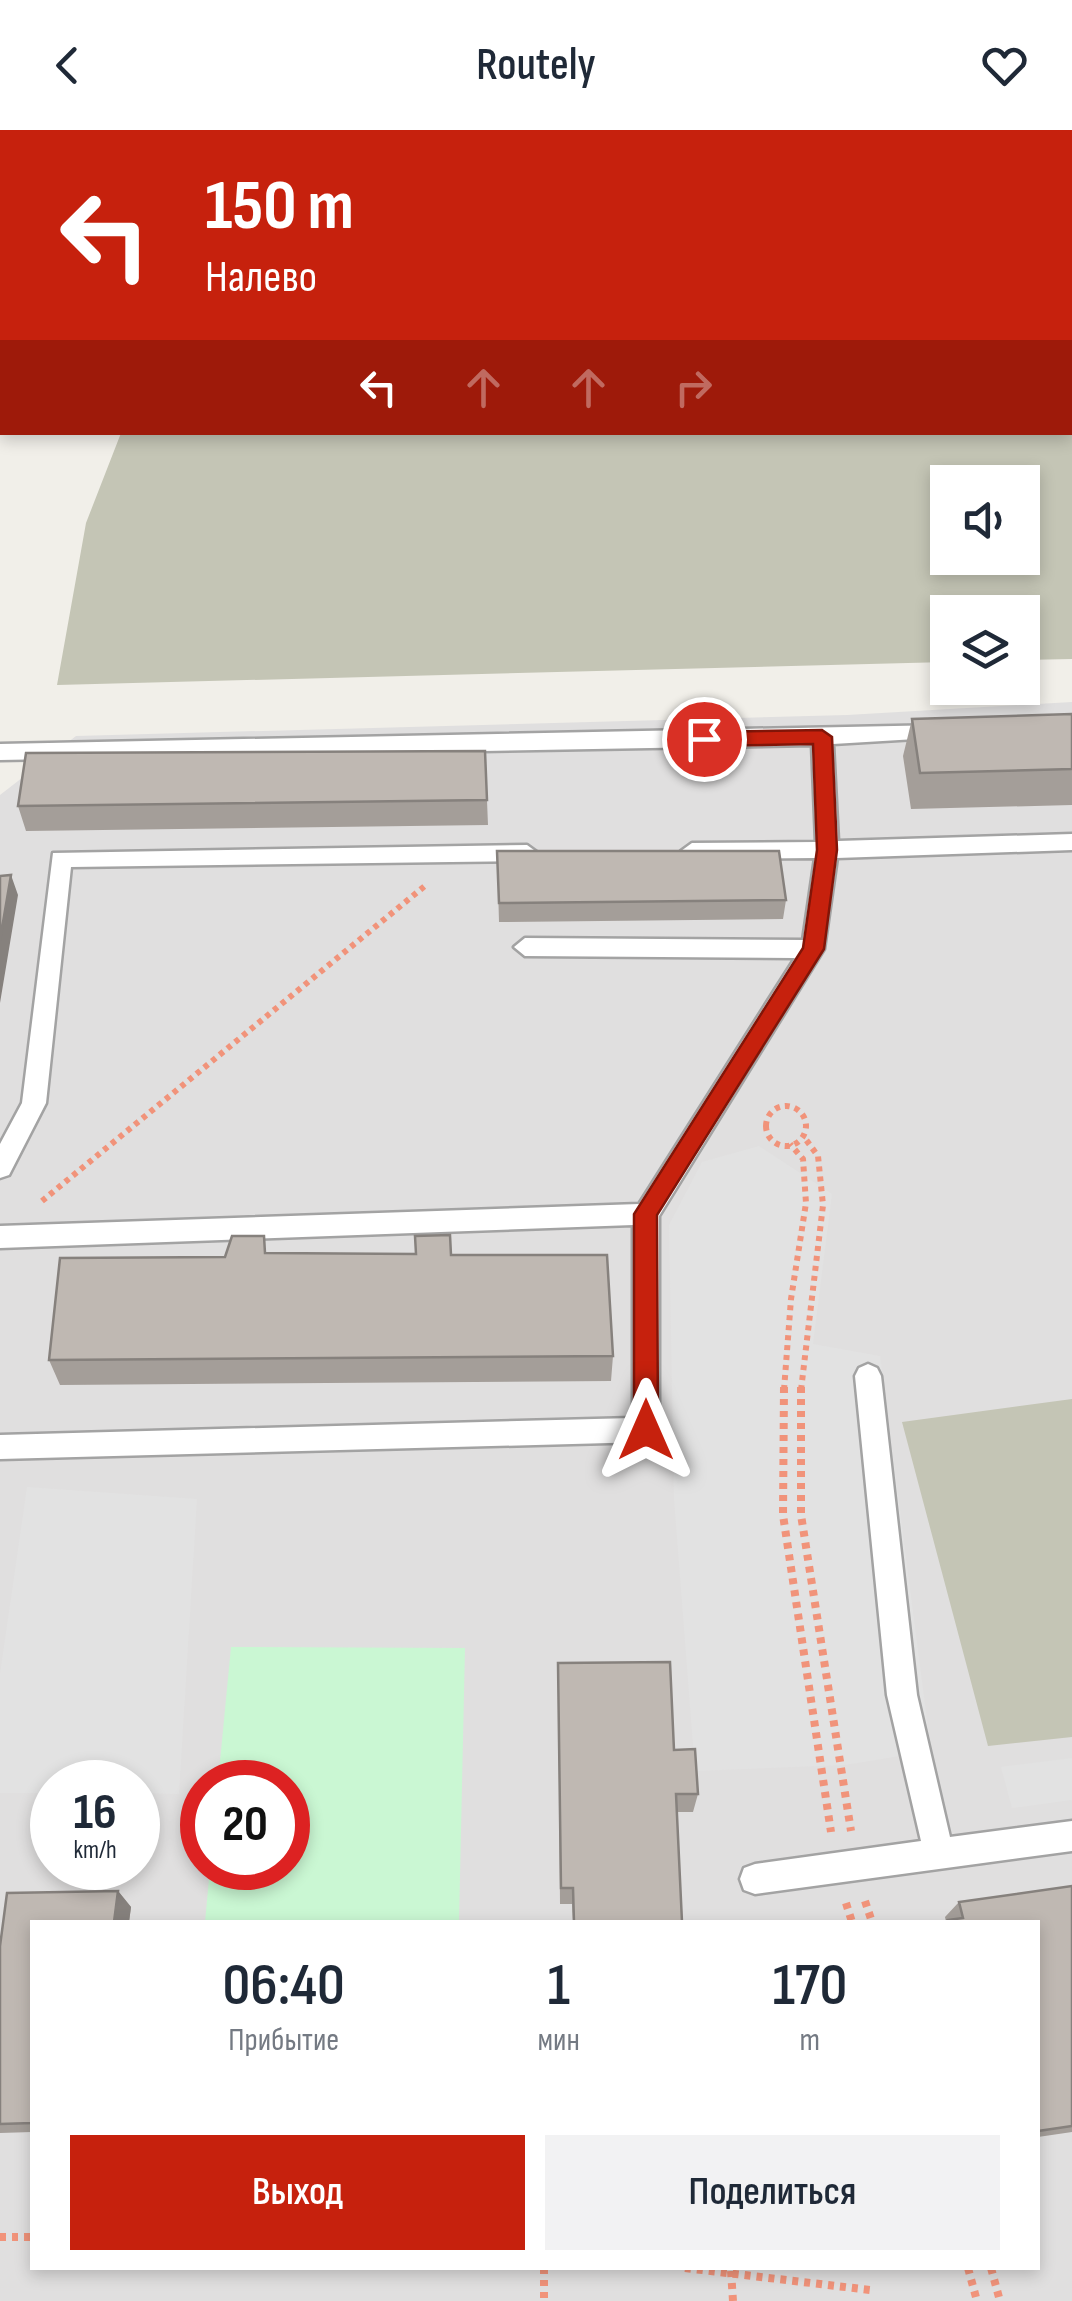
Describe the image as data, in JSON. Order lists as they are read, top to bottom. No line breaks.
{"page":{"header":"Routely","turn":["150 m","Налево"],"speed":"16 km/h","limit":"20","eta":["06:40","Прибытие","1","мин","170","m"],"buttons":["Выход","Поделиться"]}}
